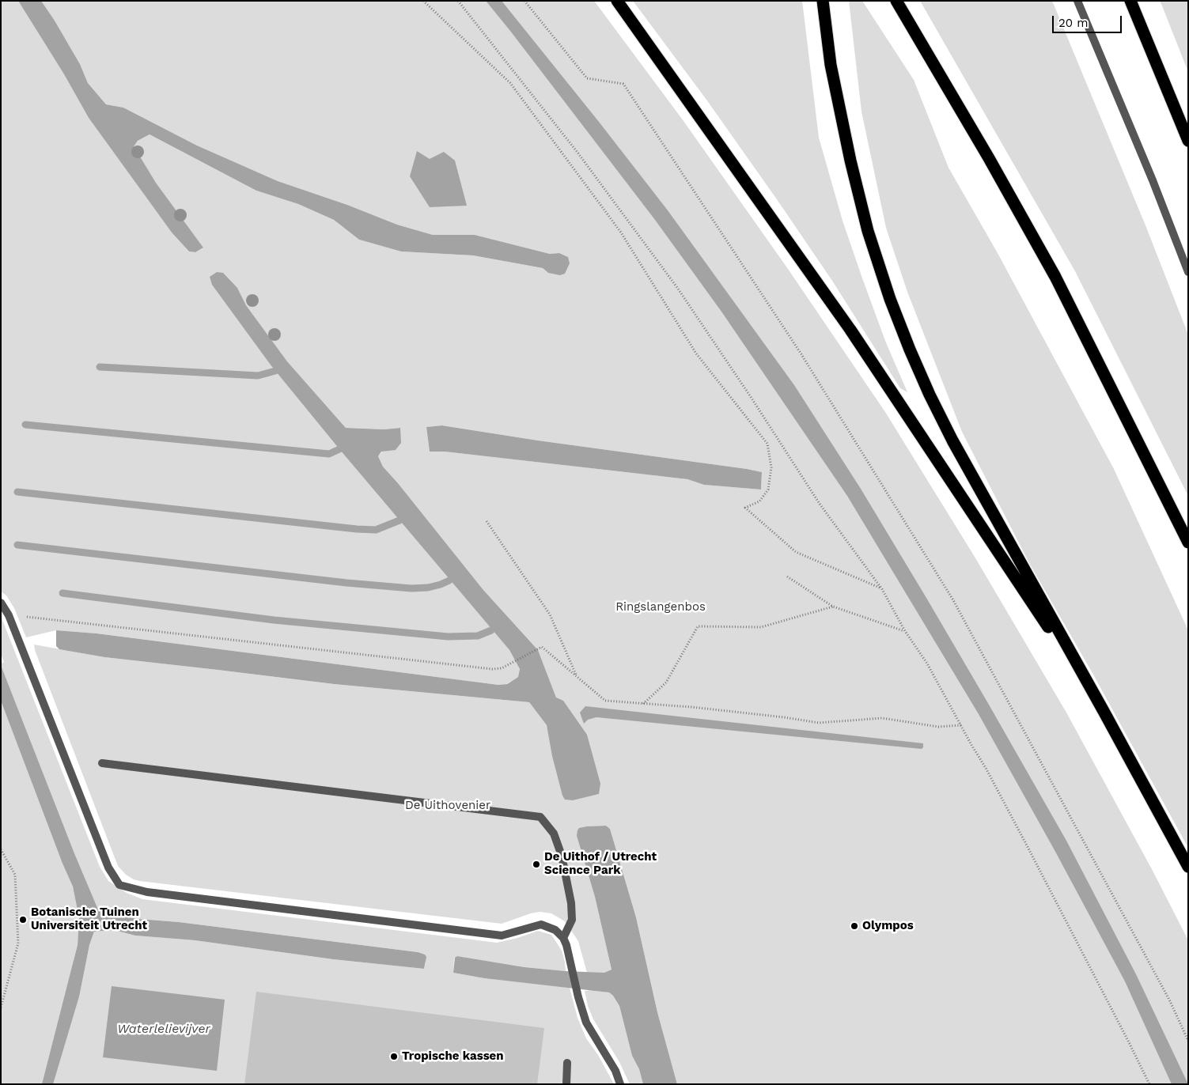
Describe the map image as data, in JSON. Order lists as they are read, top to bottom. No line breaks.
{"water":["Waterlelievijver"],"parks":["Ringslangenbos","De Uithovenier"],"places":["De Uithof / Utrecht Science Park","Botanische Tuinen Universiteit Utrecht","Olympos","Tropische kassen"],"scale_bar":"20 m"}
